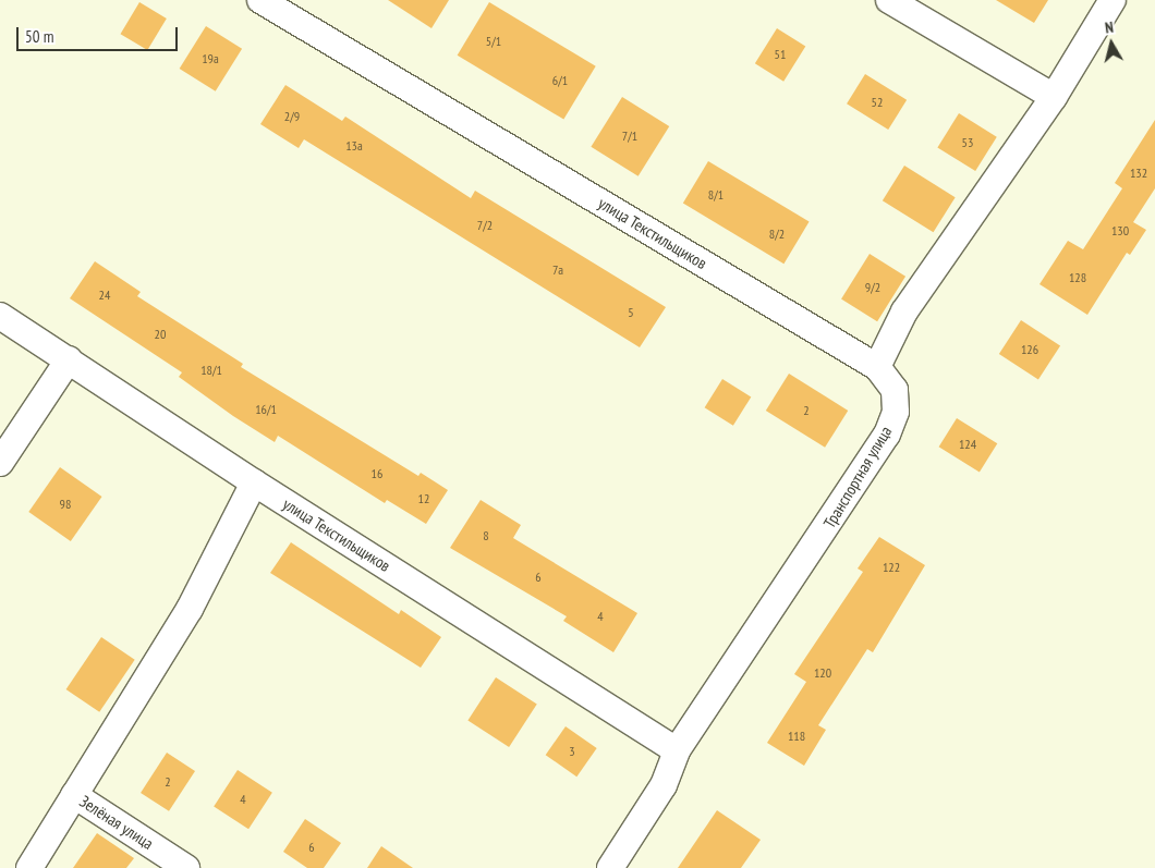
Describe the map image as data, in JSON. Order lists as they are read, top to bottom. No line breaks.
{"streets":{"street":["улица Текстильщиков","Транспортная улица","Зелёная улица"]},"crossings":[["улица Текстильщиков","Транспортная улица"]],"house_numbers":["5/1","51","19а","6/1","52","2/9","7/1","53","13а","132","8/1","7/2","130","8/2","7а","128","9/2","24","5","20","126","18/1","16/1","2","124","16","12","98","8","122","6","4","120","118","3","2","4","6"],"scale_bar":"50 m","north":"top"}
